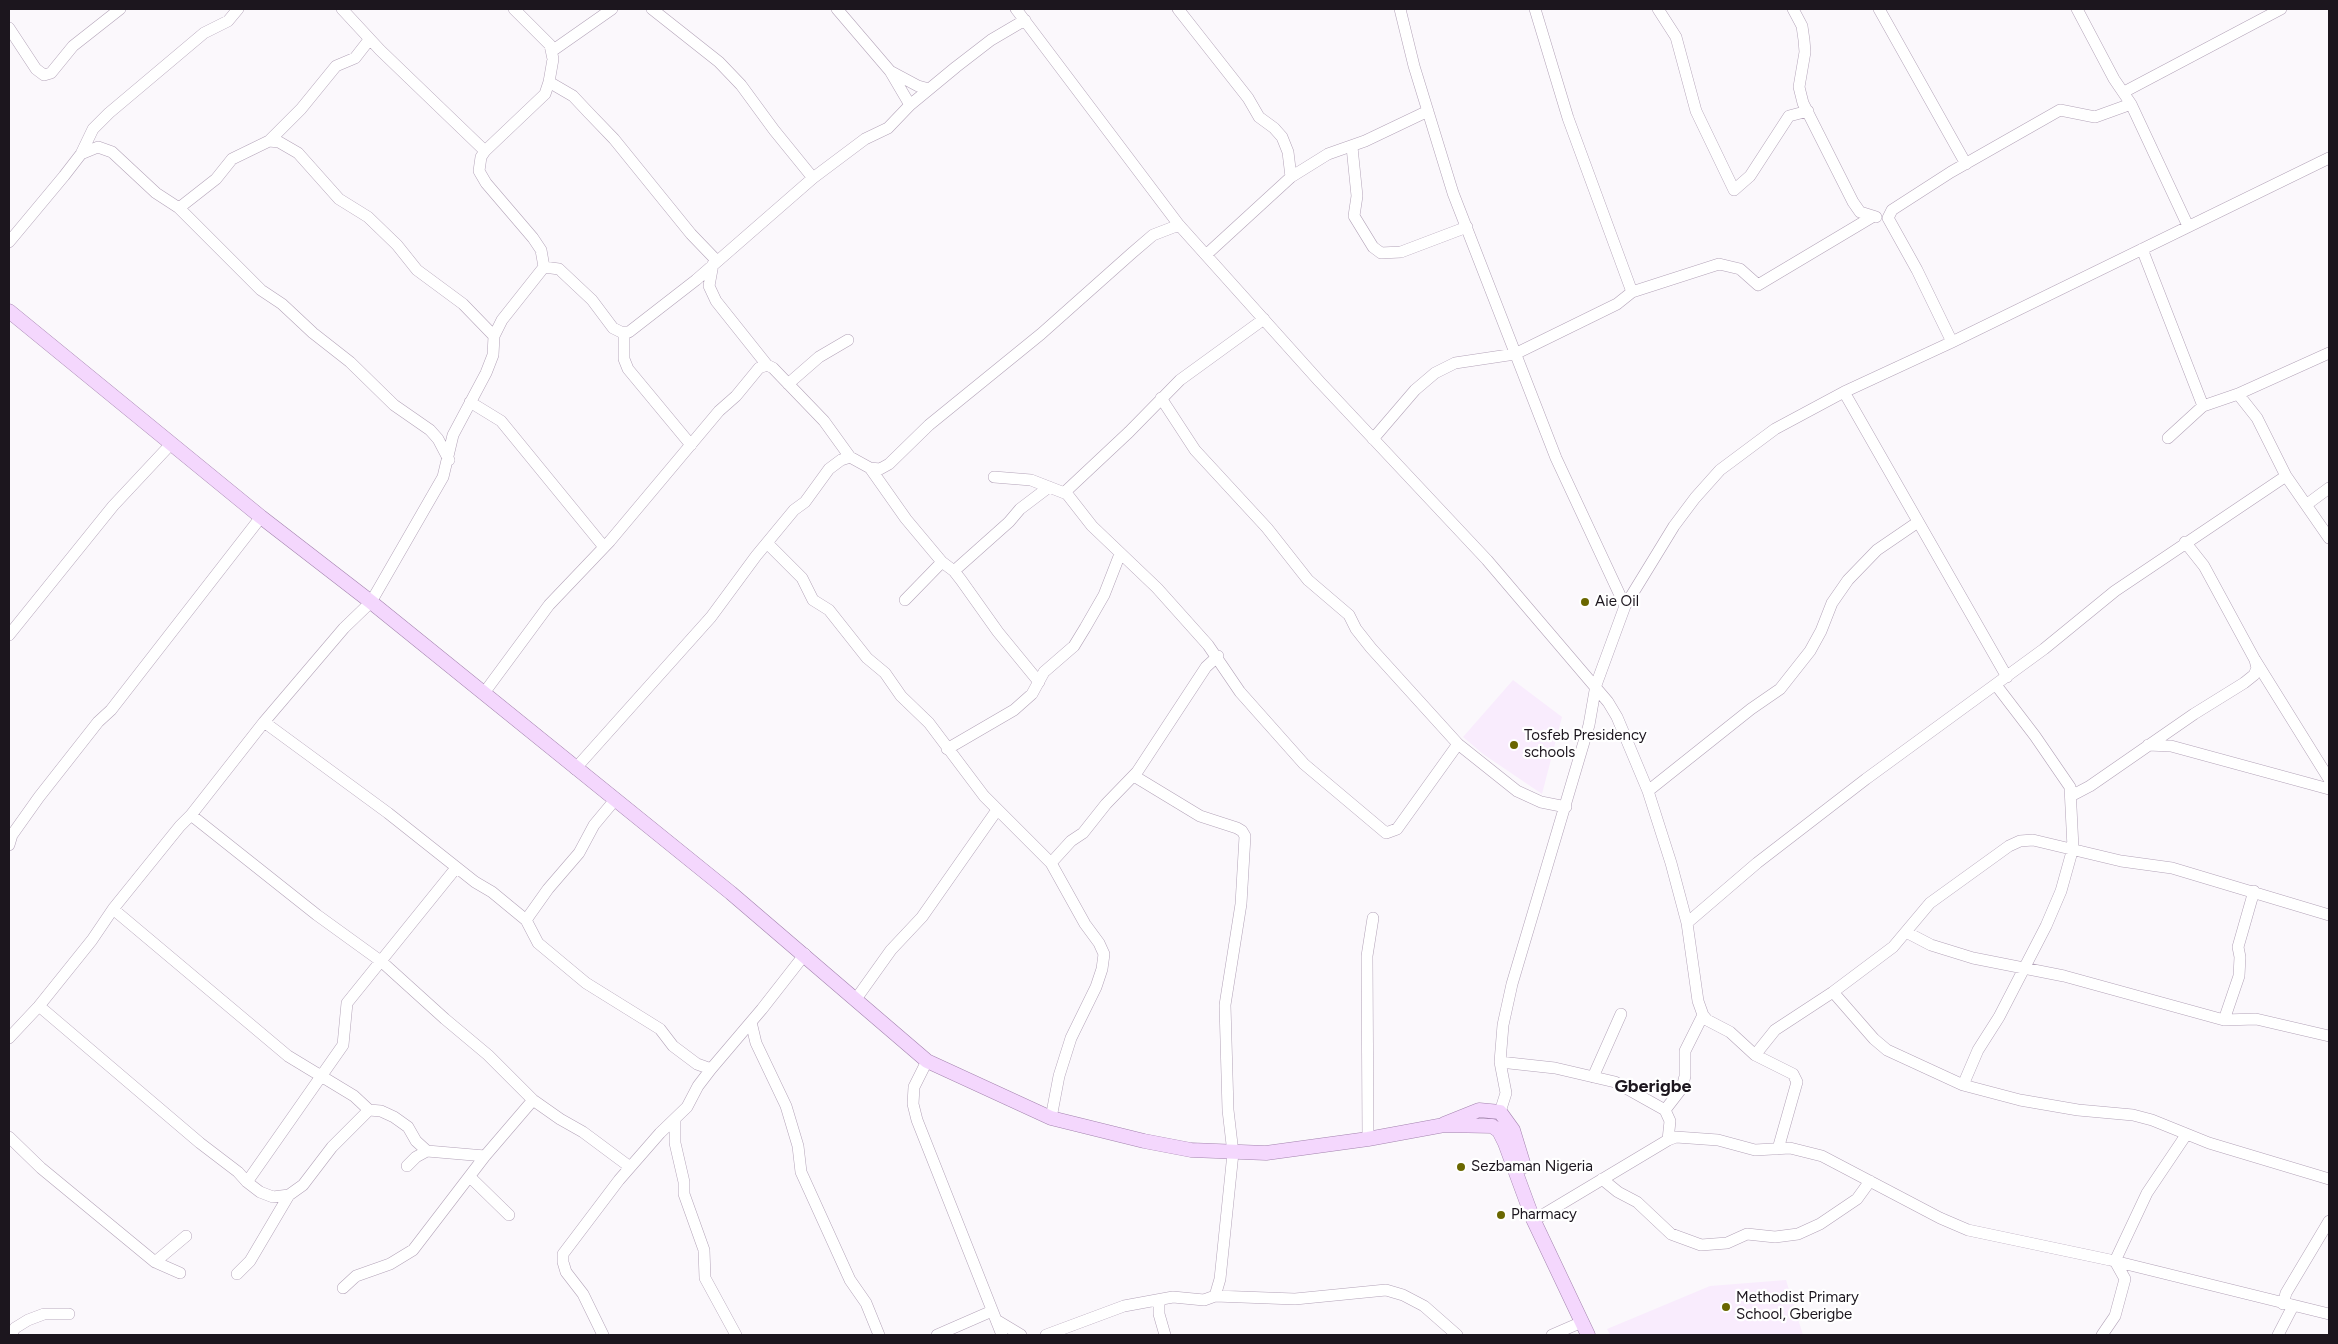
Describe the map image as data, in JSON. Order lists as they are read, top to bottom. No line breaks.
{"districts":["Gberigbe"],"places":["Aie Oil","Tosfeb Presidency schools","Sezbaman Nigeria","Pharmacy","Methodist Primary School, Gberigbe"]}
